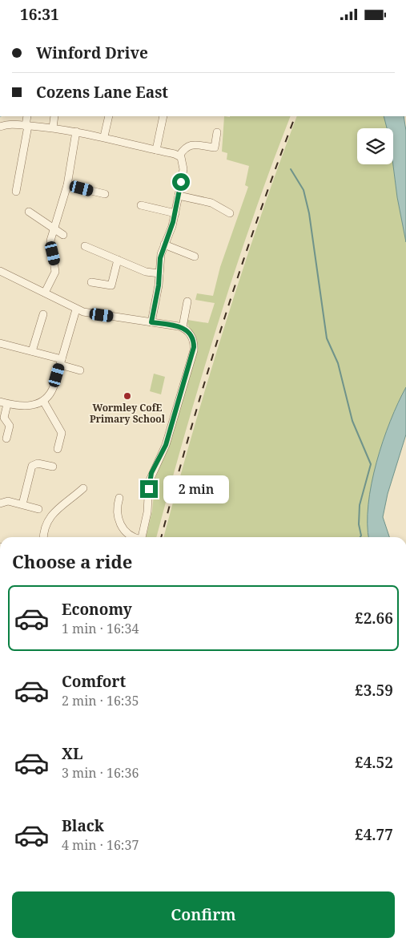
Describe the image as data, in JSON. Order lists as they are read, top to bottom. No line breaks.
{"places":["Wormley CofE Primary School"],"page":{"status":"16:31","banner":["Winford Drive","Cozens Lane East"],"bubble":"2 min","heading":"Choose a ride","list":[{"name":"Economy","note":"1 min · 16:34","value":"£2.66"},{"name":"Comfort","note":"2 min · 16:35","value":"£3.59"},{"name":"XL","note":"3 min · 16:36","value":"£4.52"},{"name":"Black","note":"4 min · 16:37","value":"£4.77"}],"buttons":"Confirm"}}
